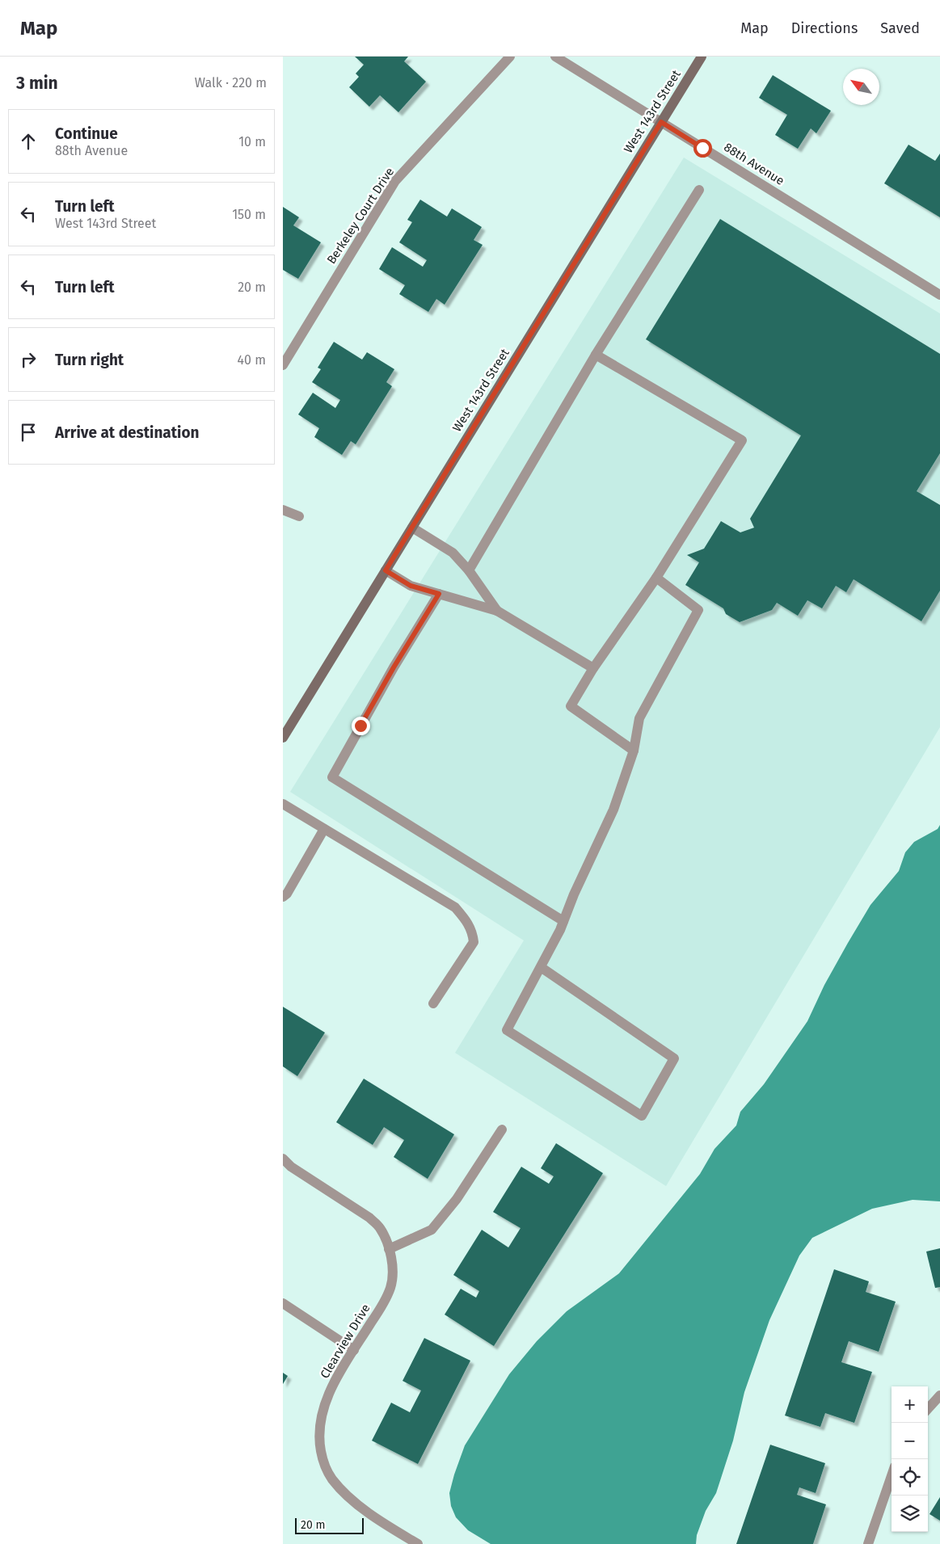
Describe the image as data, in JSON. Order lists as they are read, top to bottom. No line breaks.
{"streets":{"main road":["West 143rd Street"],"street":["88th Avenue","Berkeley Court Drive","Clearview Drive"]},"crossings":[["West 143rd Street","88th Avenue"]],"scale_bar":"20 m","north":"top left","page":{"header":"Map","nav":["Map","Directions","Saved"],"heading":["3 min","Walk · 220 m"],"list":[["Continue","88th Avenue","10 m"],["Turn left","West 143rd Street","150 m"],["Turn left","20 m"],["Turn right","40 m"],"Arrive at destination"],"map_buttons":["+","−"],"scale":"20 m"}}
